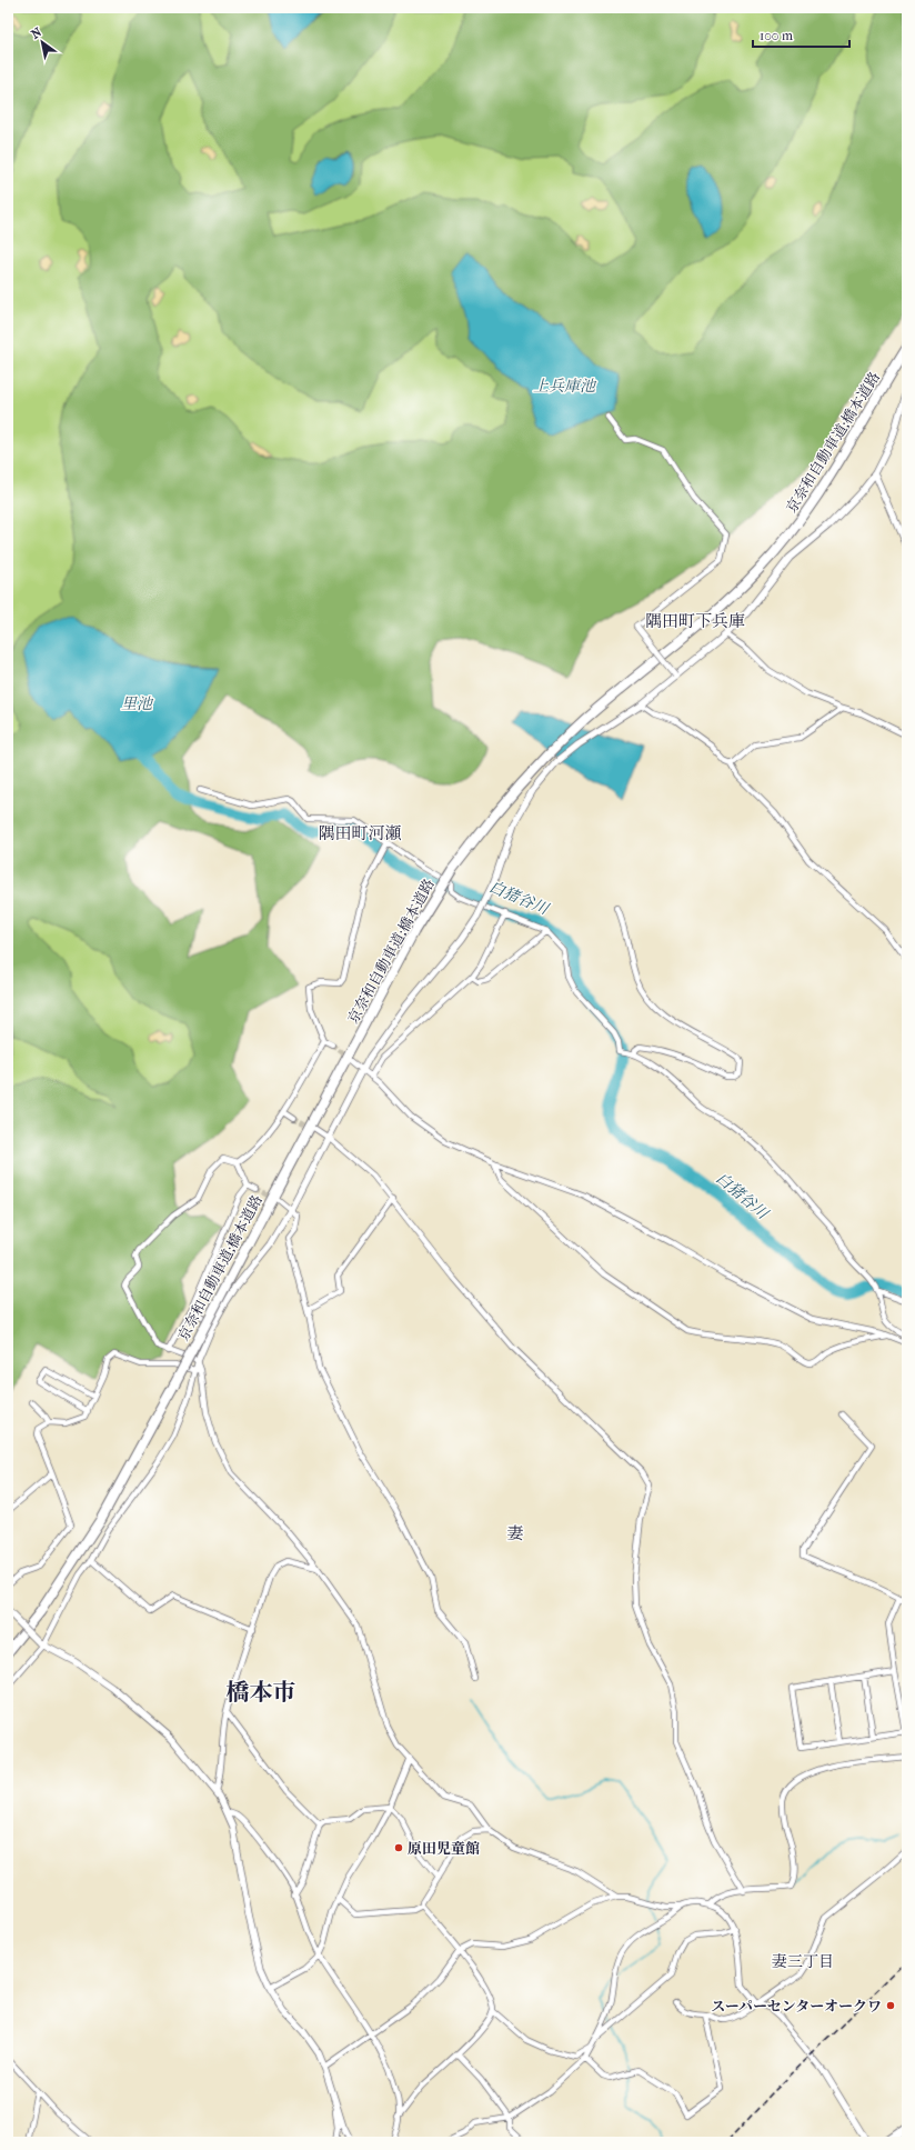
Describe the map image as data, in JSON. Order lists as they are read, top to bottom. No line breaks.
{"streets":{"highway":["京奈和自動車道;橋本道路"]},"districts":["隅田町下兵庫","隅田町河瀬","妻","橋本市","妻三丁目"],"water":["上兵庫池","里池","白猪谷川"],"places":["原田児童館","スーパーセンターオークワ"],"scale_bar":"100 m","north":"top left"}
